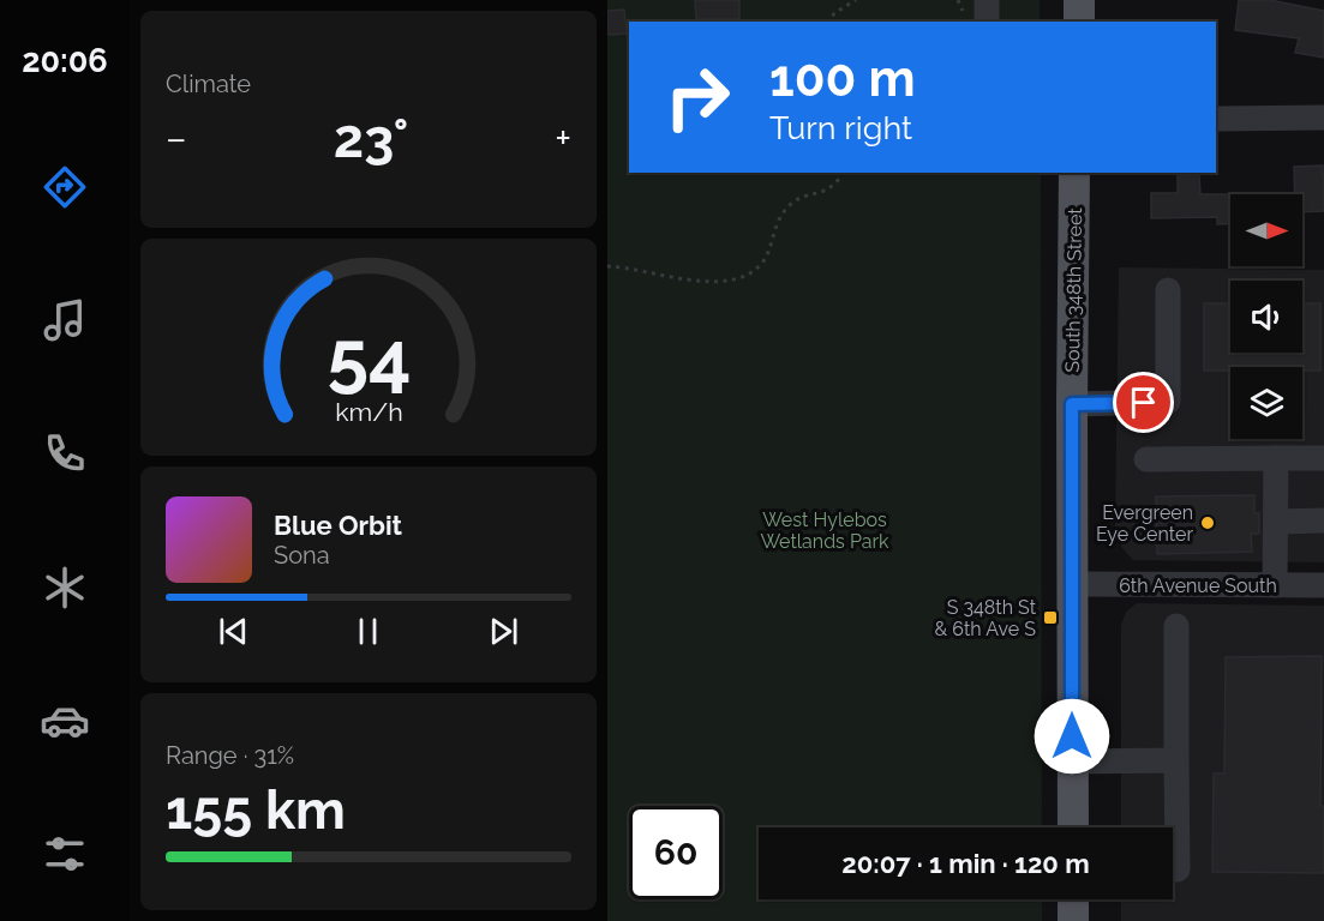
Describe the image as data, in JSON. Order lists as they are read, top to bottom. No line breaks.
{"streets":{"main road":["South 348th Street"],"street":["6th Avenue South"]},"crossings":[["South 348th Street","6th Avenue South"]],"parks":["West Hylebos Wetlands Park"],"places":{"other":["Evergreen Eye Center"],"transit":["S 348th St & 6th Ave S"]},"north":"right","page":{"tabs":"20:06","tile":["Climate",["Range · 31%","155 km"]],"turn":["100 m","Turn right"],"heat":["−","23°","+"],"song":["Blue Orbit","Sona"],"limit":"60","trip":"20:07 · 1 min · 120 m","gauge":["54","km/h"]}}
